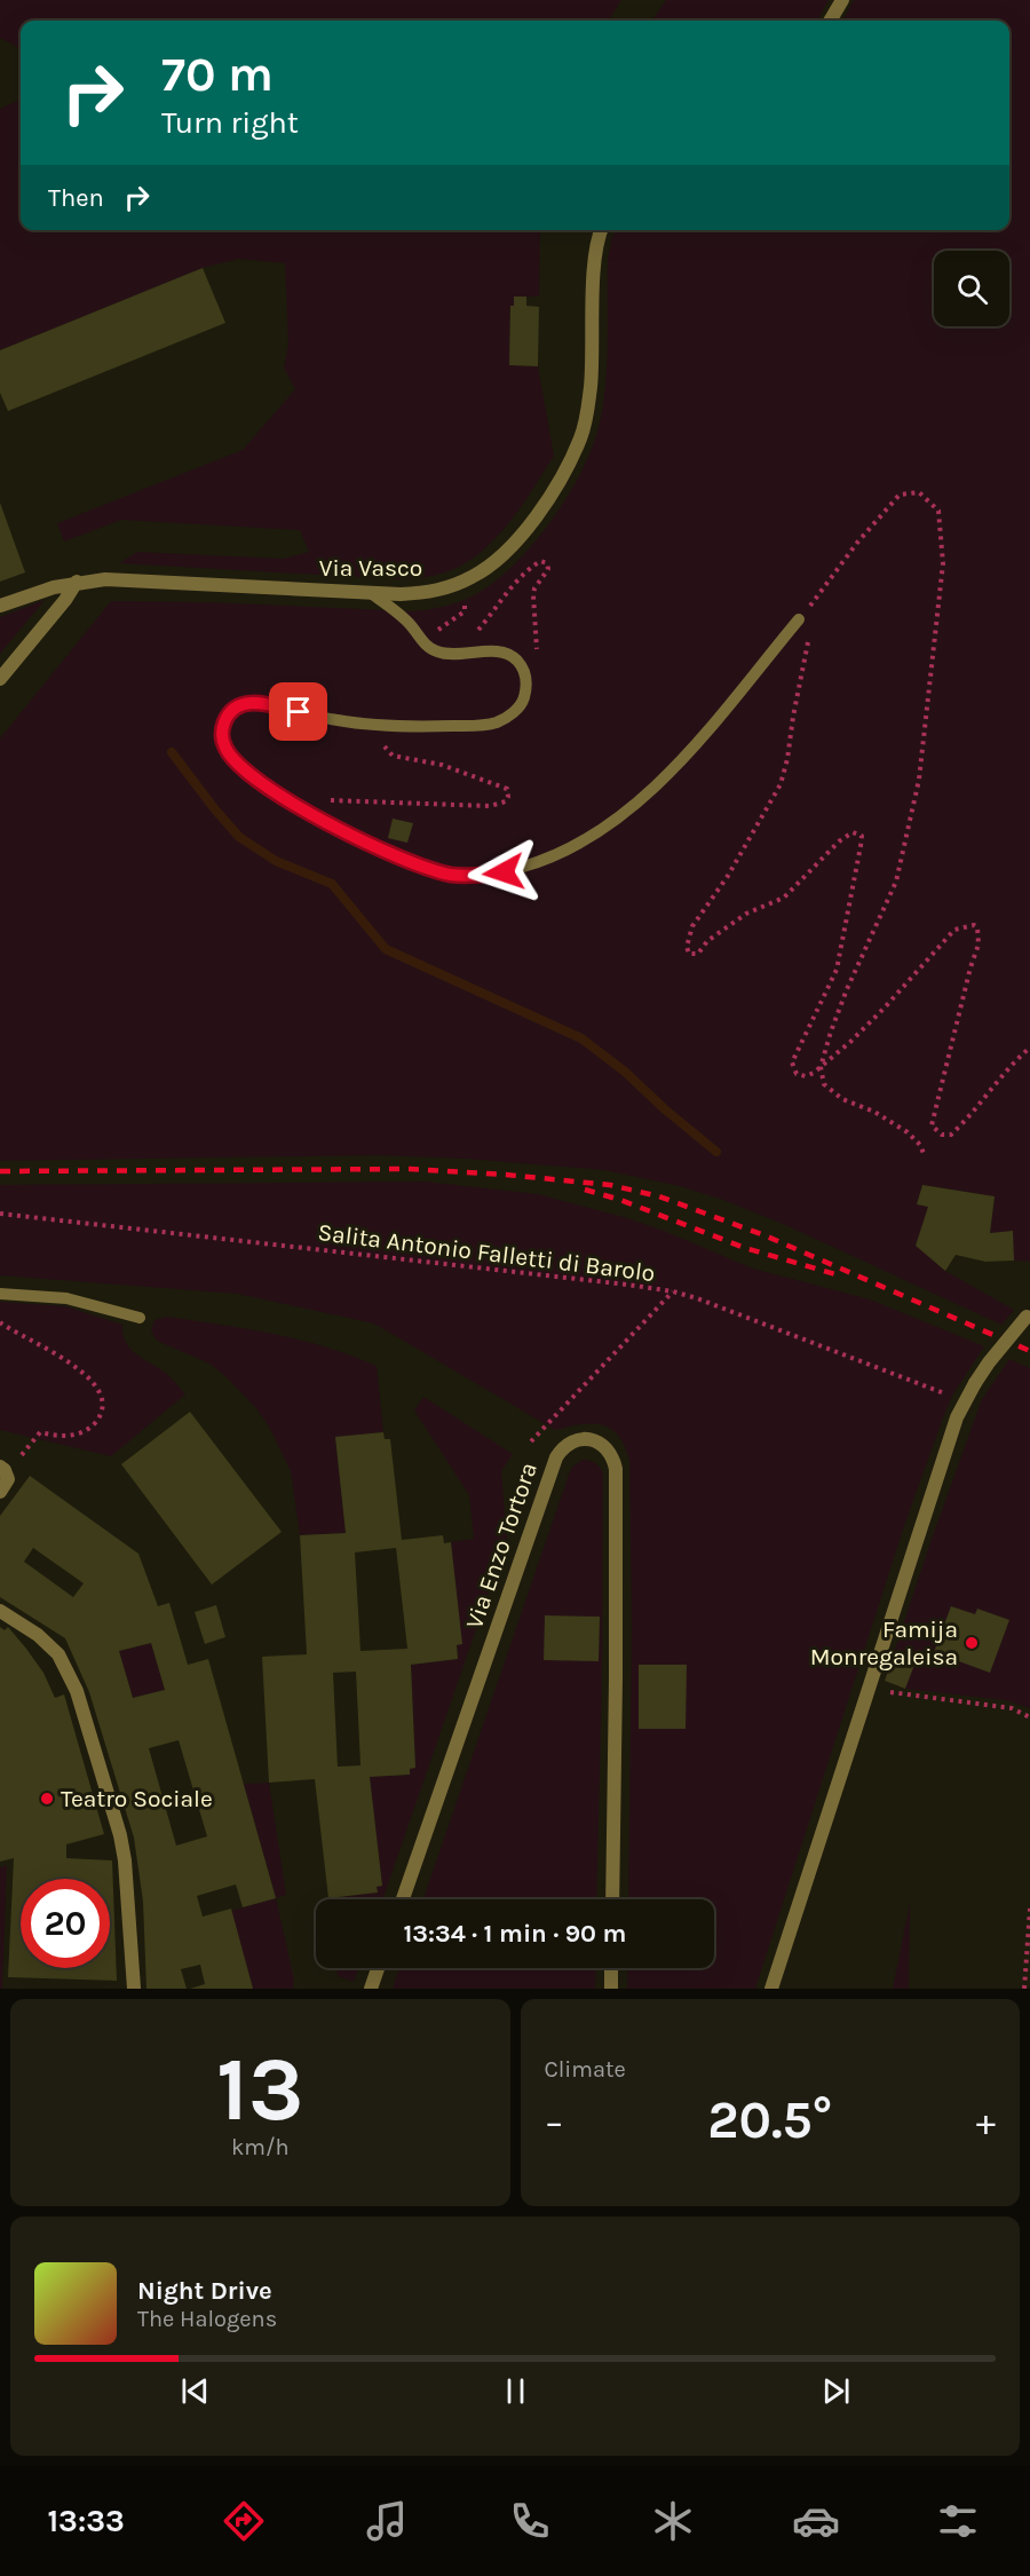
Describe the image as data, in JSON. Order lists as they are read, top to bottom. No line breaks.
{"streets":{"street":["Via Vasco","Via Enzo Tortora"],"path":["Salita Antonio Falletti di Barolo"]},"places":["Famija Monregaleisa","Teatro Sociale"],"page":{"turn":["70 m","Turn right"],"then":"Then","limit":"20","trip":"13:34 · 1 min · 90 m","tile":[["13","km/h"],"Climate"],"heat":["−","20.5°","+"],"song":["Night Drive","The Halogens"],"tabs":"13:33"}}
